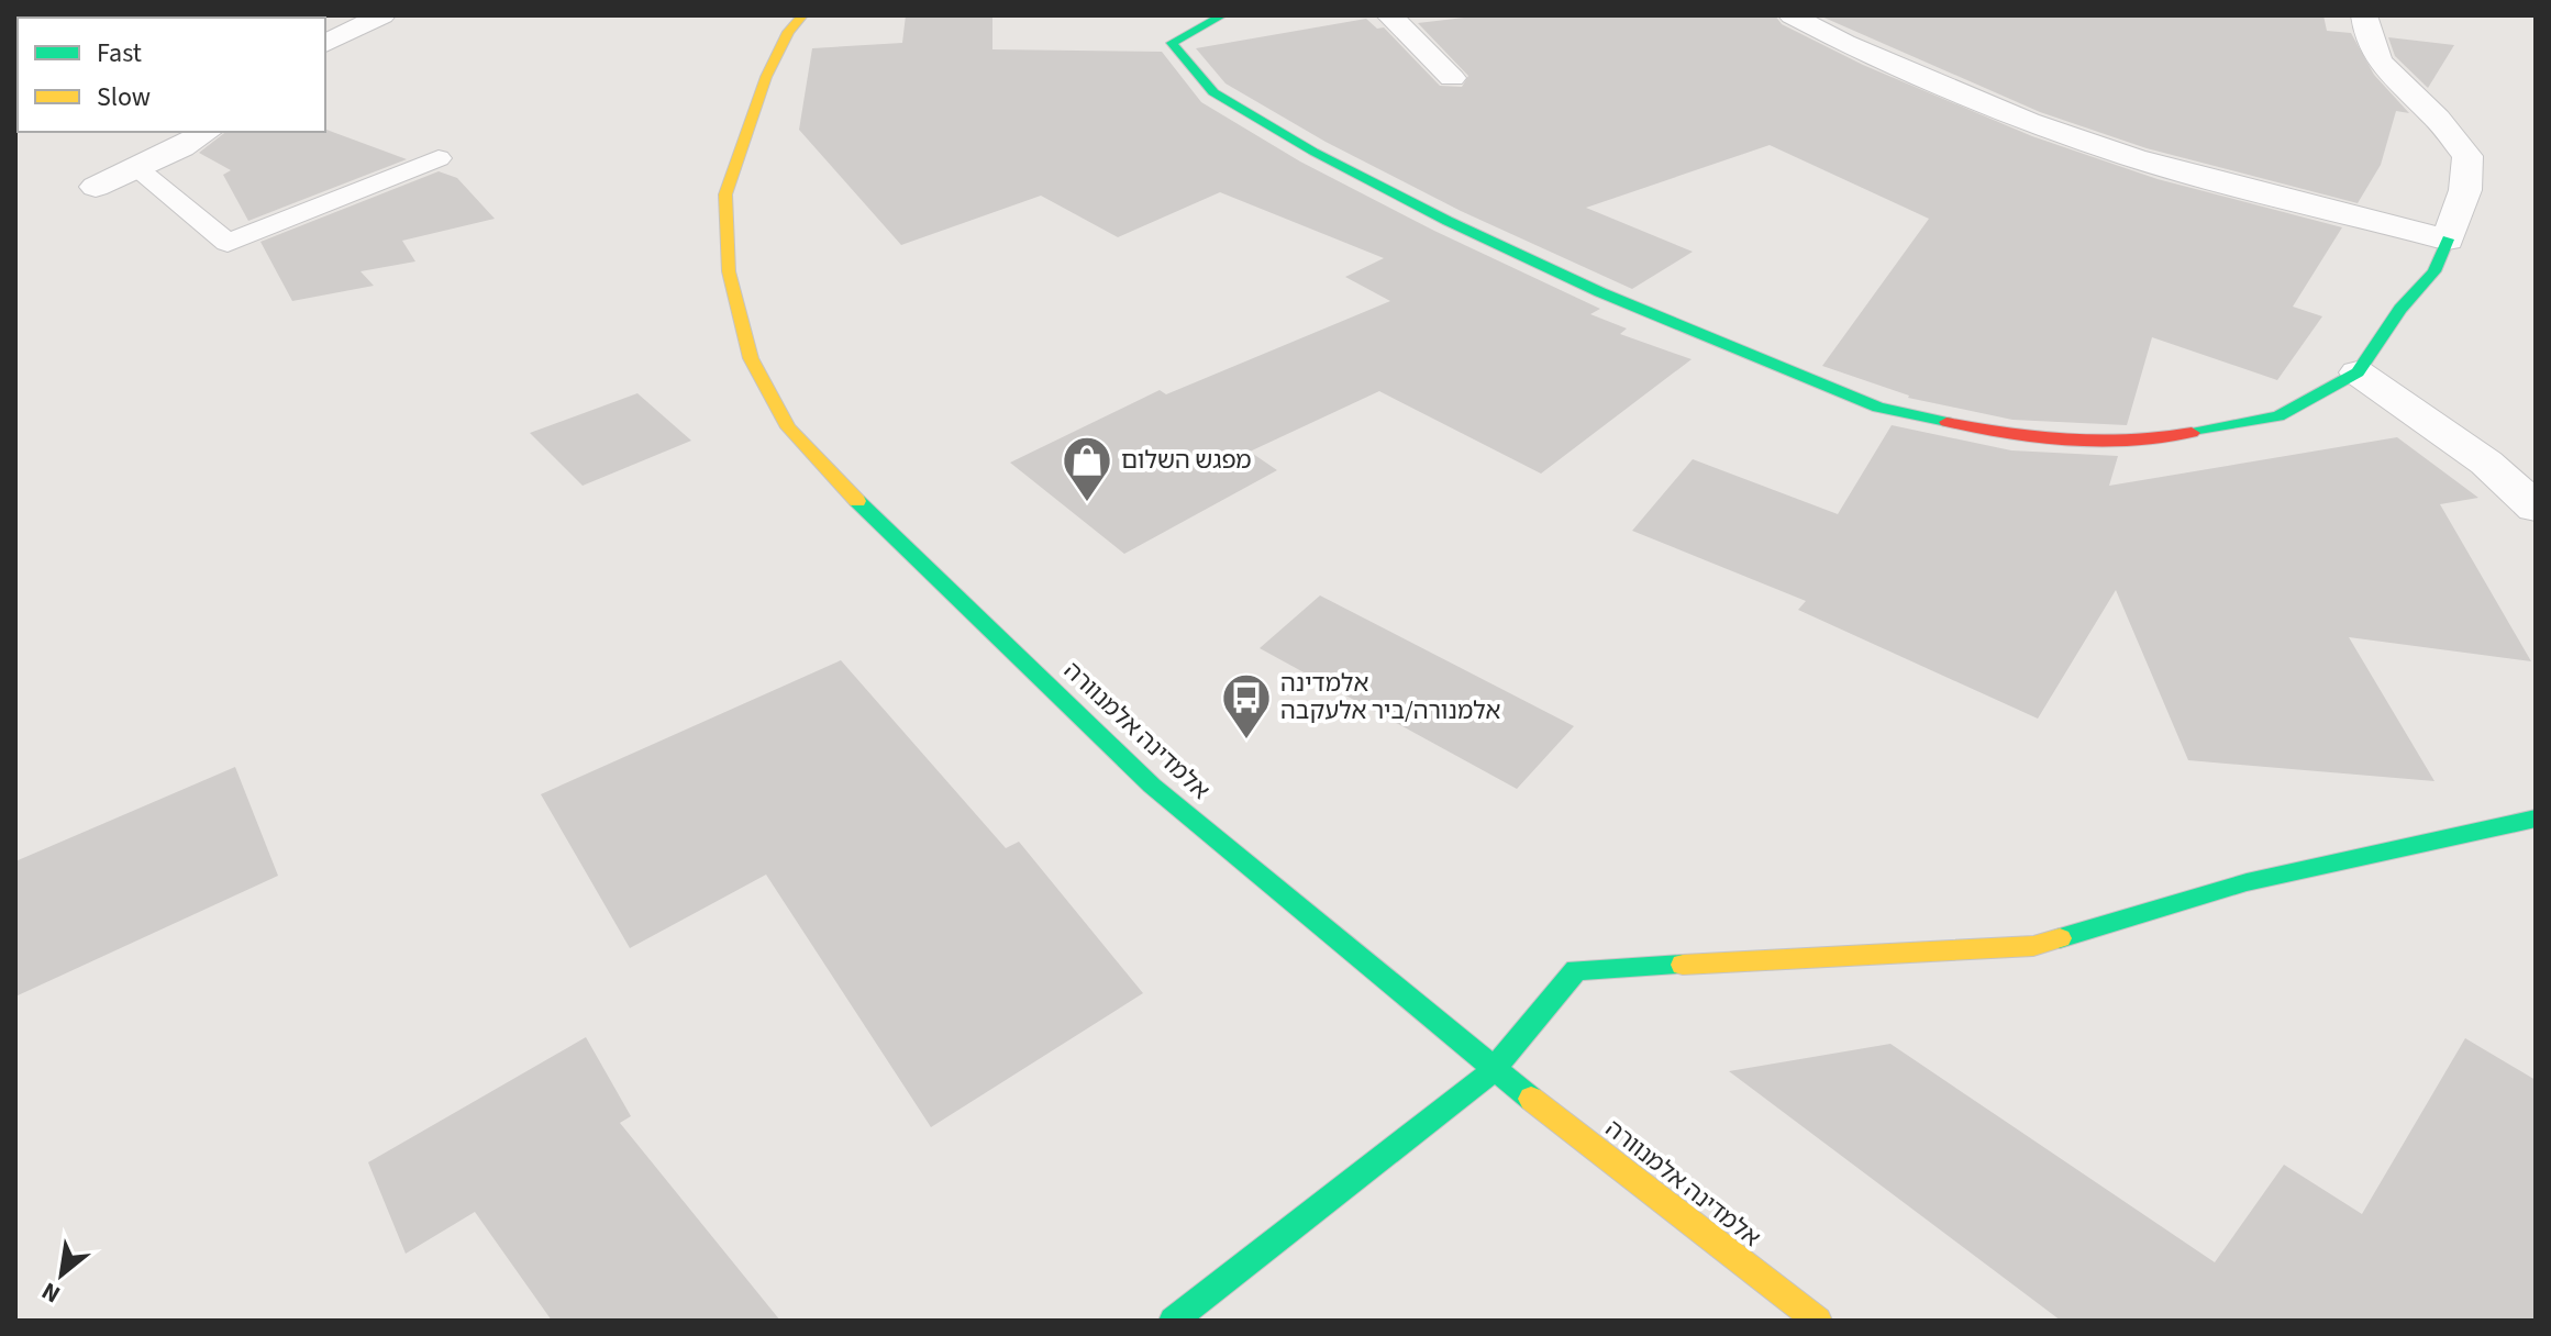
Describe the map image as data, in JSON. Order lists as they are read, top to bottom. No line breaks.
{"streets":{"street":["אלמדינה אלמנוורה"]},"places":{"shop":["מפגש השלום"],"bus stop":["אלמדינה אלמנורה/ביר אלעקבה"]},"legend":["Fast","Slow"],"north":"bottom left"}
